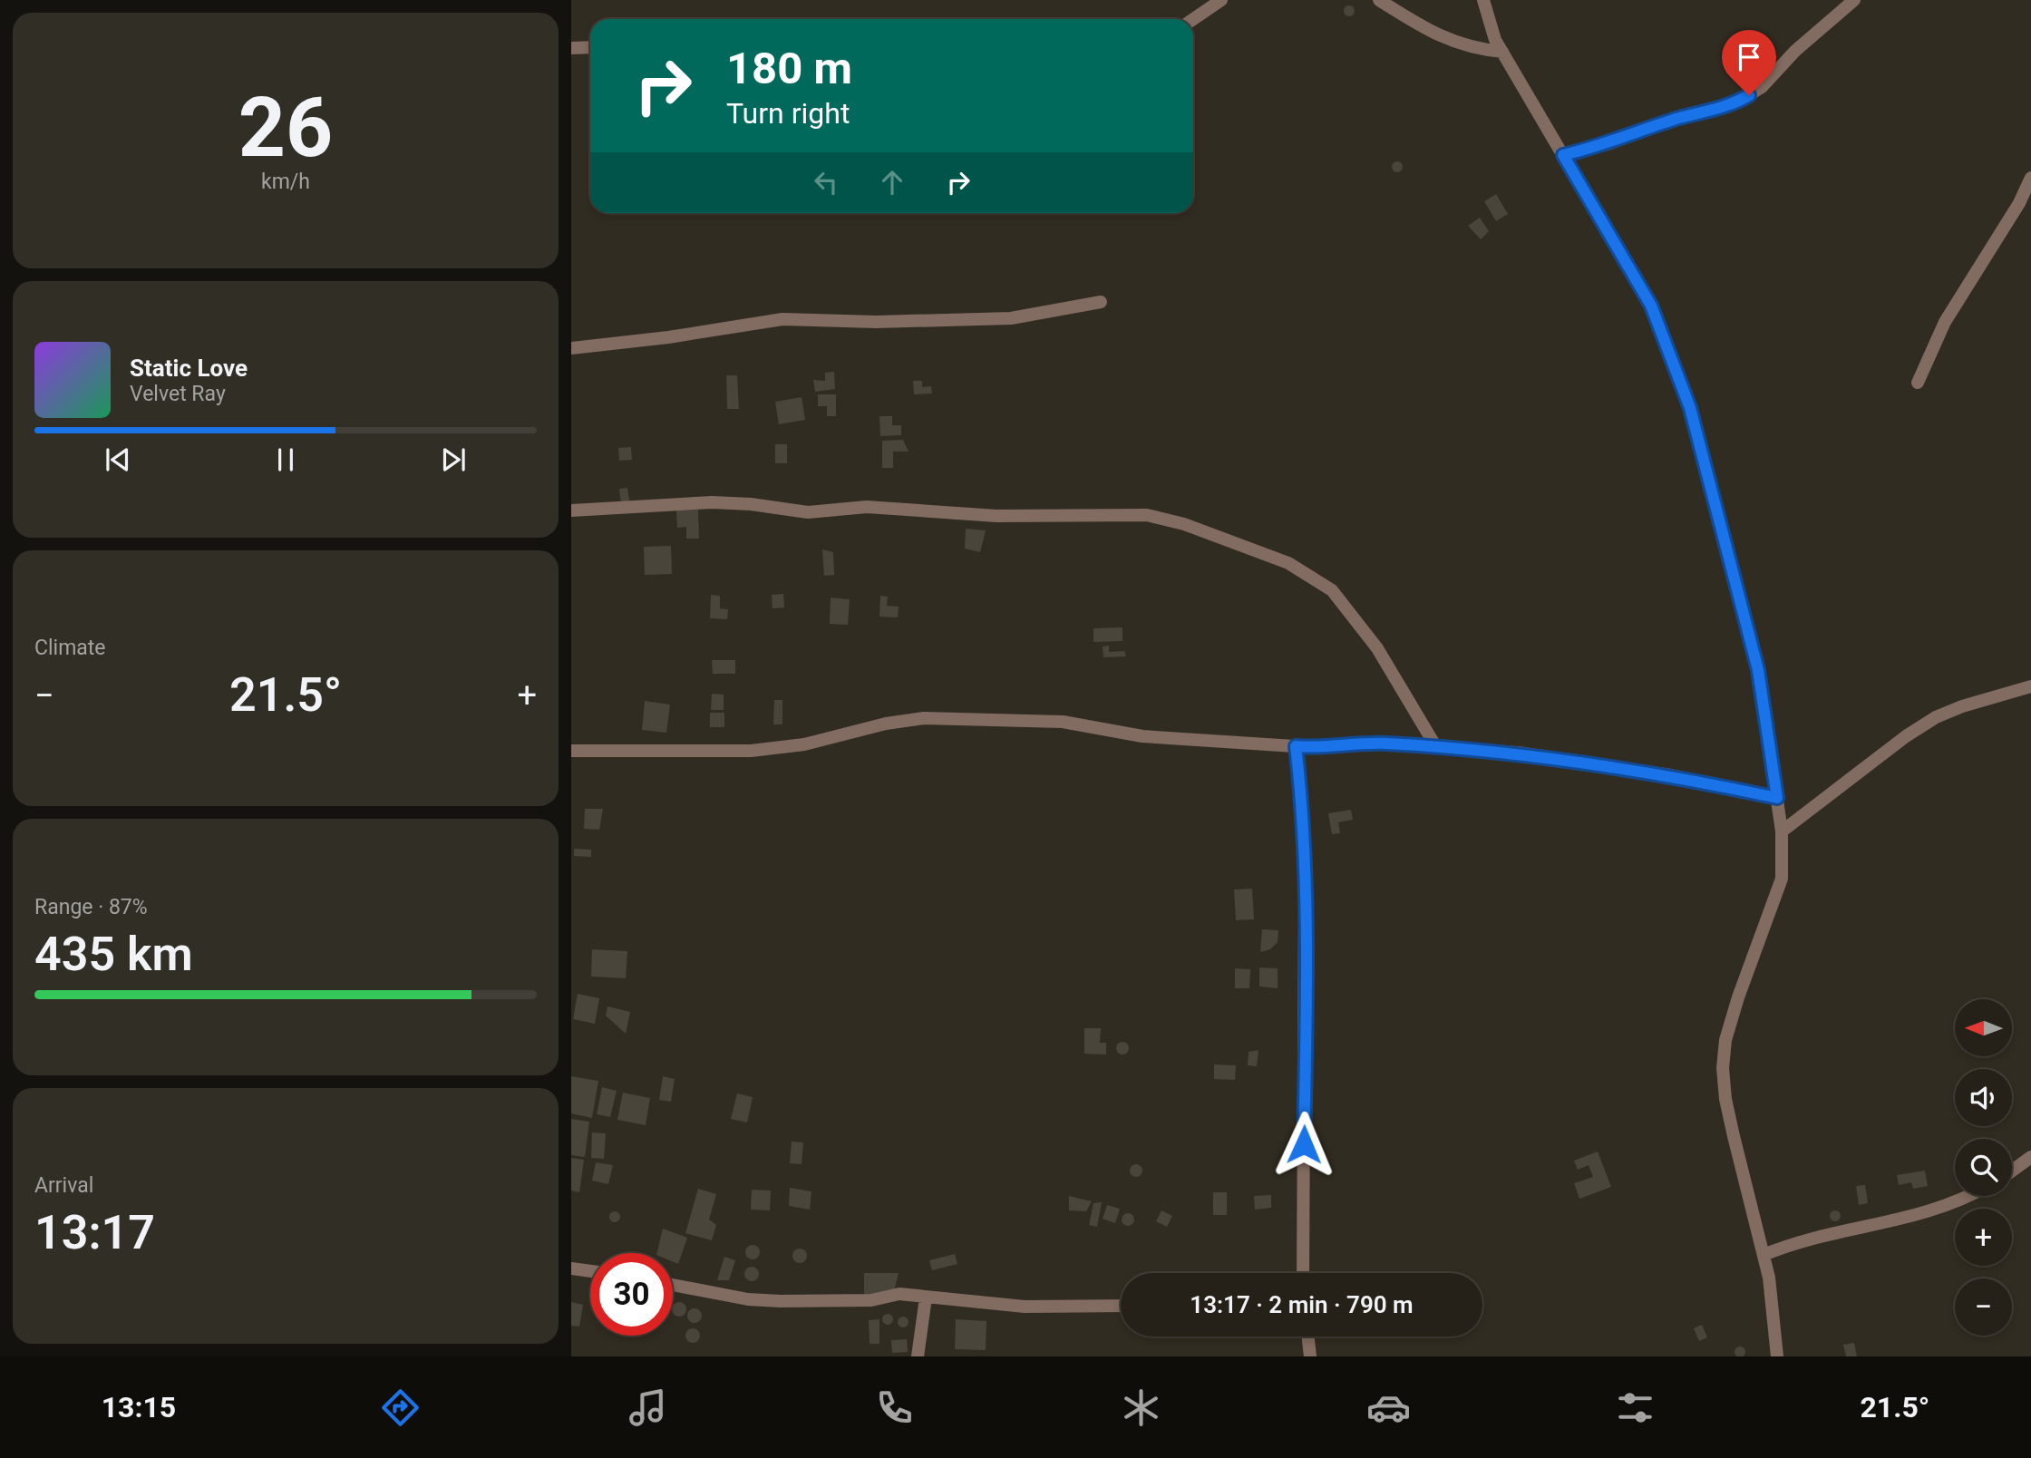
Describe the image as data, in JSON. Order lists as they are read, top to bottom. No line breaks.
{"north":"left","page":{"tile":[["26","km/h"],"Climate",["Range · 87%","435 km"],["Arrival","13:17"]],"turn":["180 m","Turn right"],"song":["Static Love","Velvet Ray"],"heat":["−","21.5°","+"],"map_buttons":["+","−"],"limit":"30","trip":"13:17 · 2 min · 790 m","tabs":["13:15","21.5°"]}}
